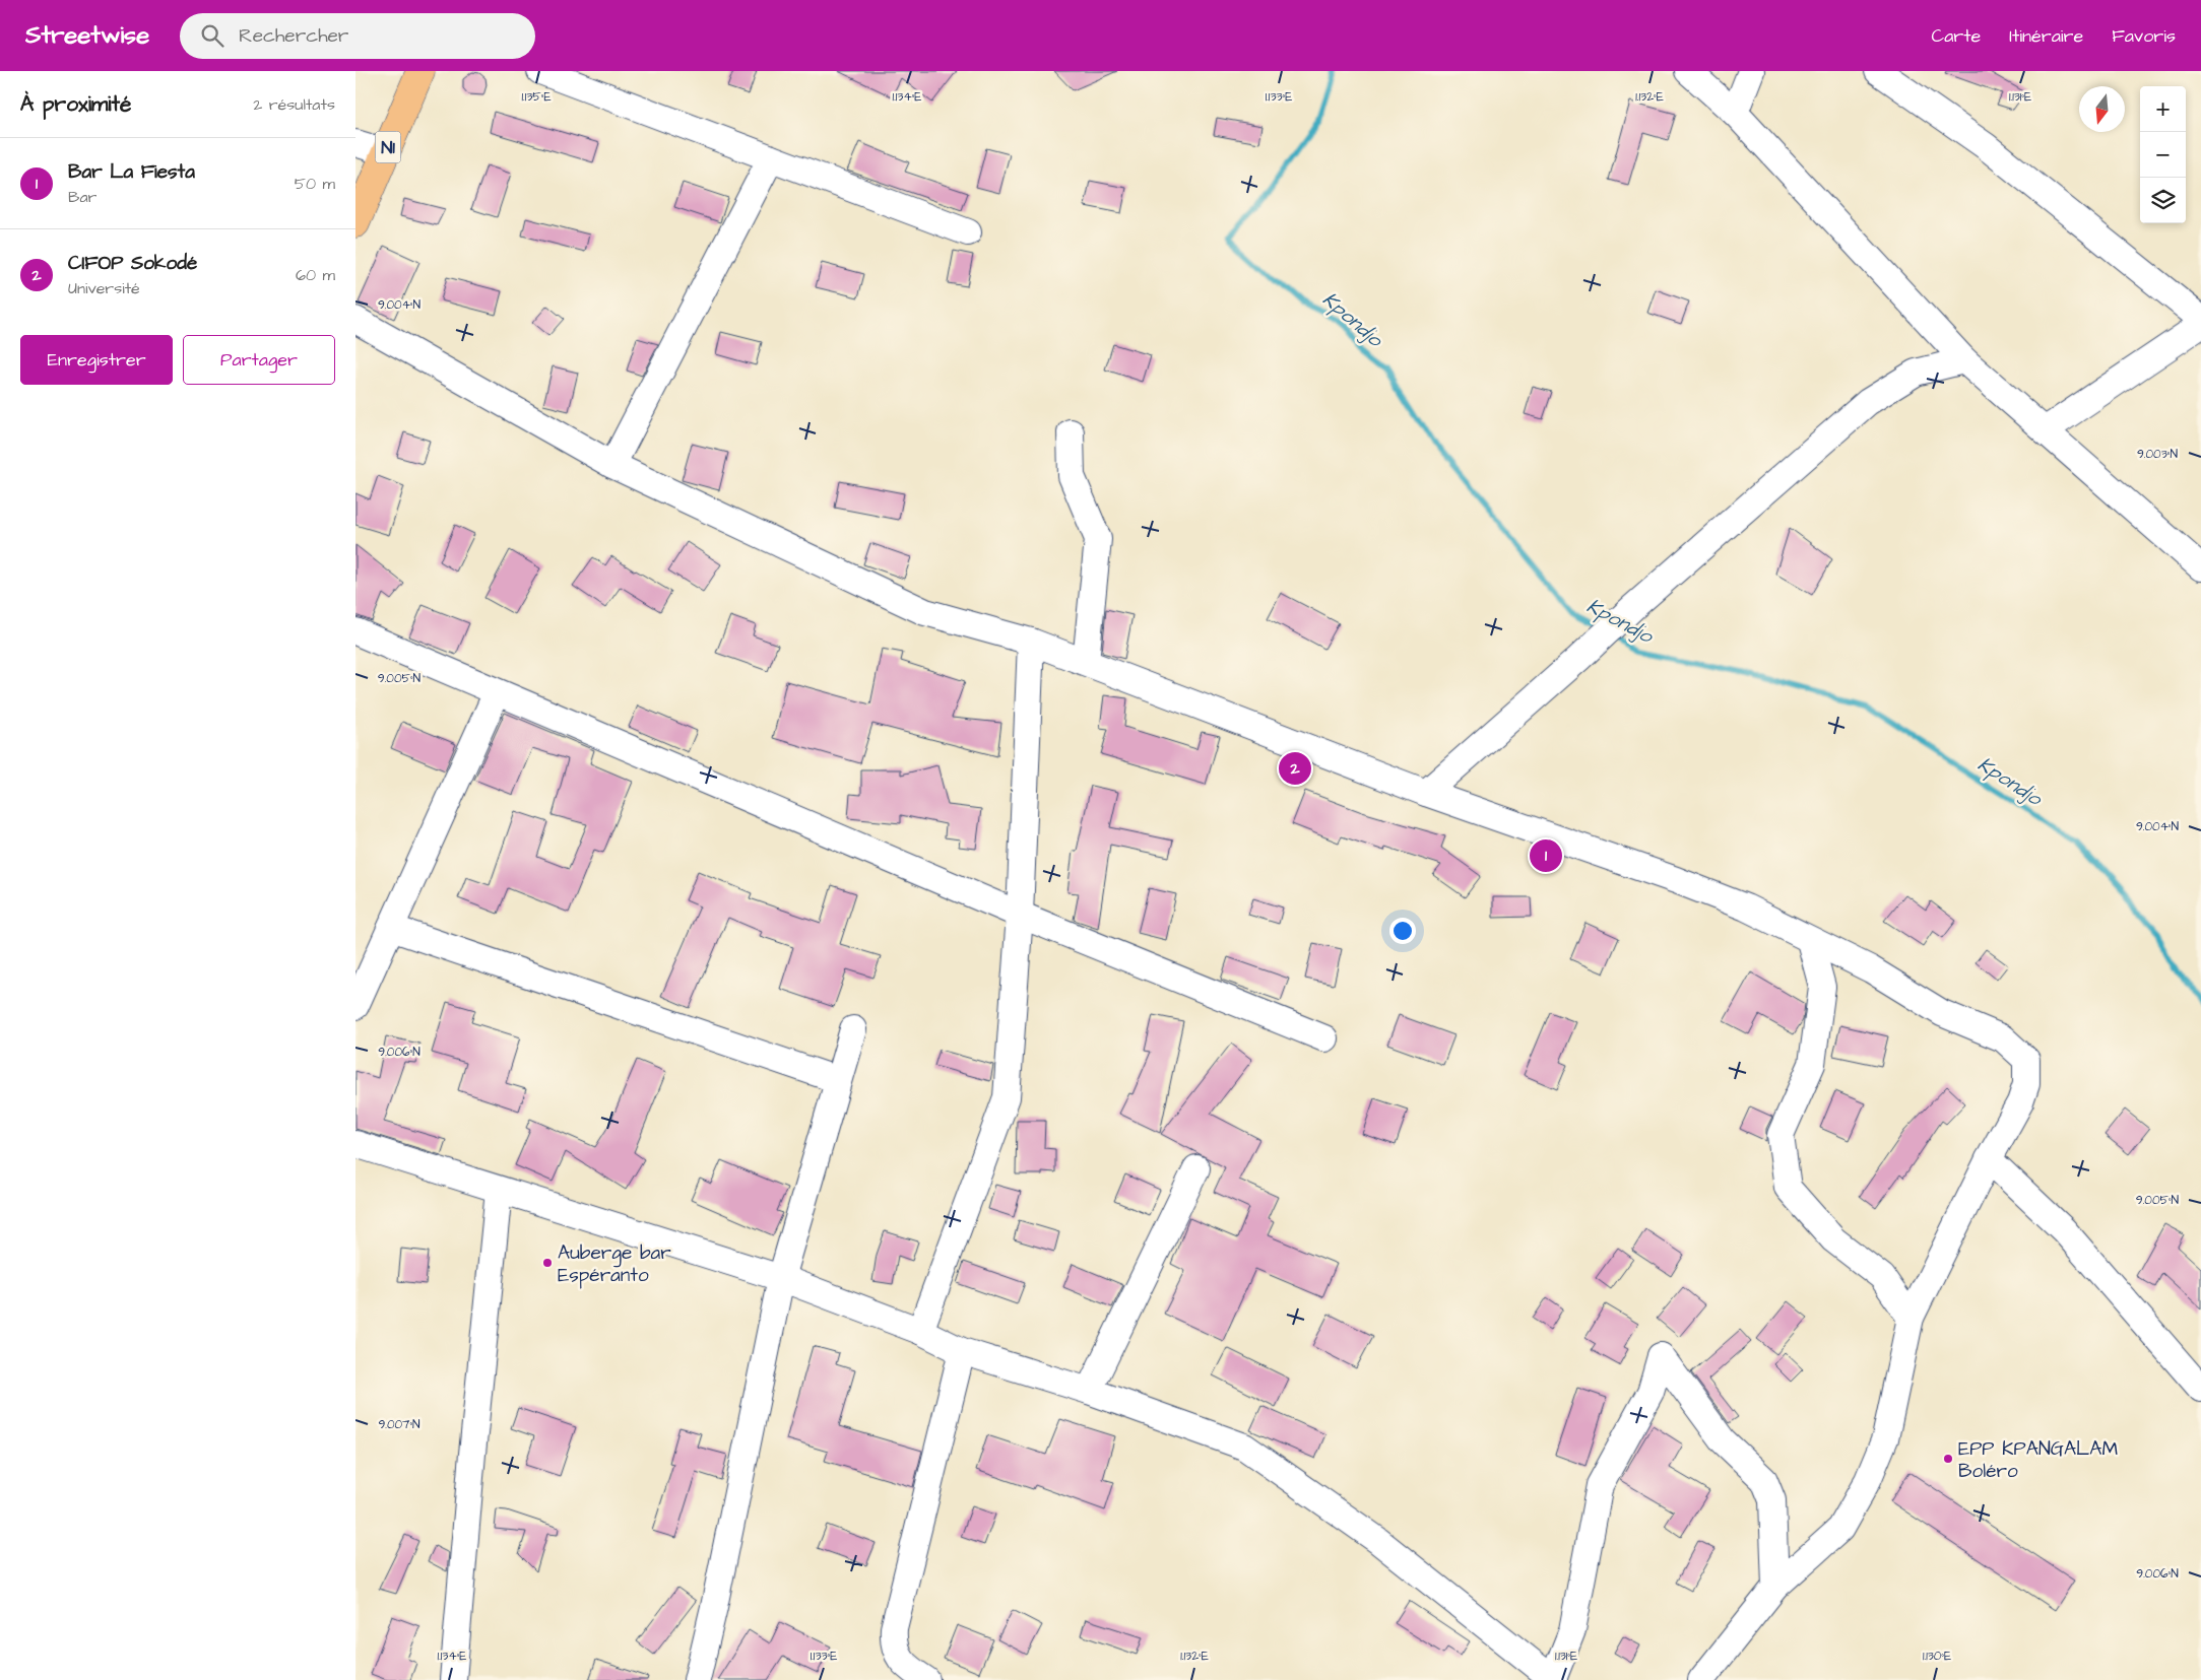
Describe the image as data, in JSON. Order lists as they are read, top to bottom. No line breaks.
{"streets":{"highway":["N1"]},"water":["Kpondjo"],"places":["Auberge bar Espéranto","EPP KPANGALAM Boléro"],"north":"bottom","page":{"header":"Streetwise","search":"Rechercher","nav":["Carte","Itinéraire","Favoris"],"heading":["À proximité","2 résultats"],"map_buttons":["+","−"],"list":[{"mark":"1","name":"Bar La Fiesta","note":"Bar","value":"50 m"},{"mark":"2","name":"CIFOP Sokodé","note":"Université","value":"60 m"}],"buttons":["Enregistrer","Partager"],"pins":["2","1"]},"coordinates":["1.135°E","1.134°E","1.133°E","1.132°E","1.131°E","9.004°N","9.003°N","9.005°N","9.006°N","9.007°N","1.130°E"]}
